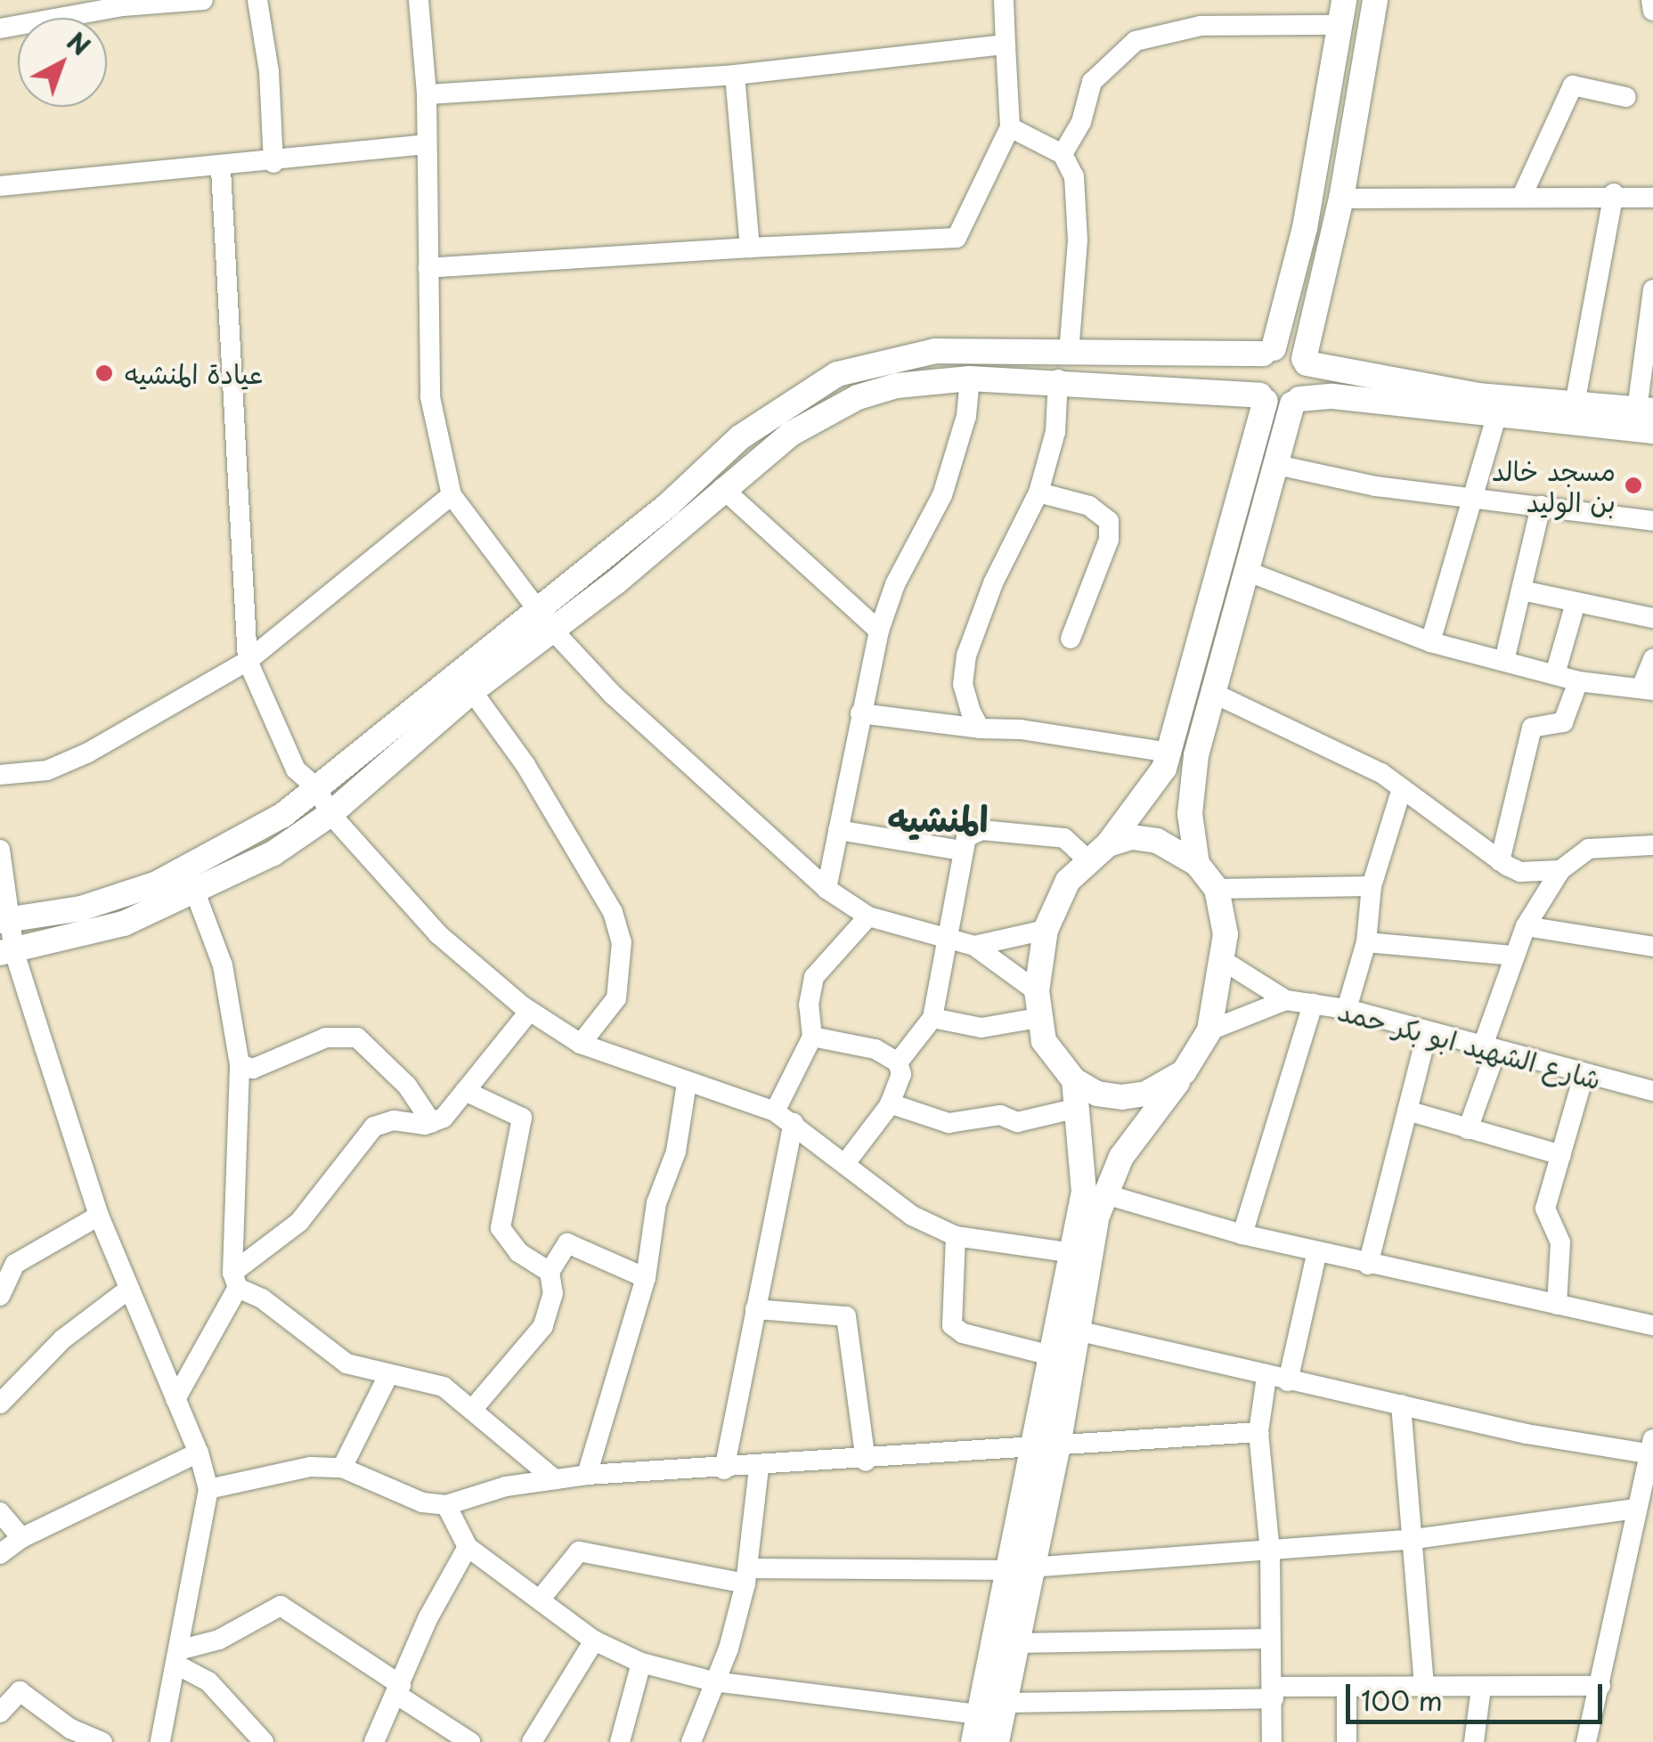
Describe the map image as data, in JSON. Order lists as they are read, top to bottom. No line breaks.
{"streets":{"street":["شارع الشهيد ابو بكر حمد"]},"districts":["المنشيه"],"places":["عيادة المنشيه","مسجد خالد بن الوليد"],"scale_bar":"100 m","north":"top right"}
